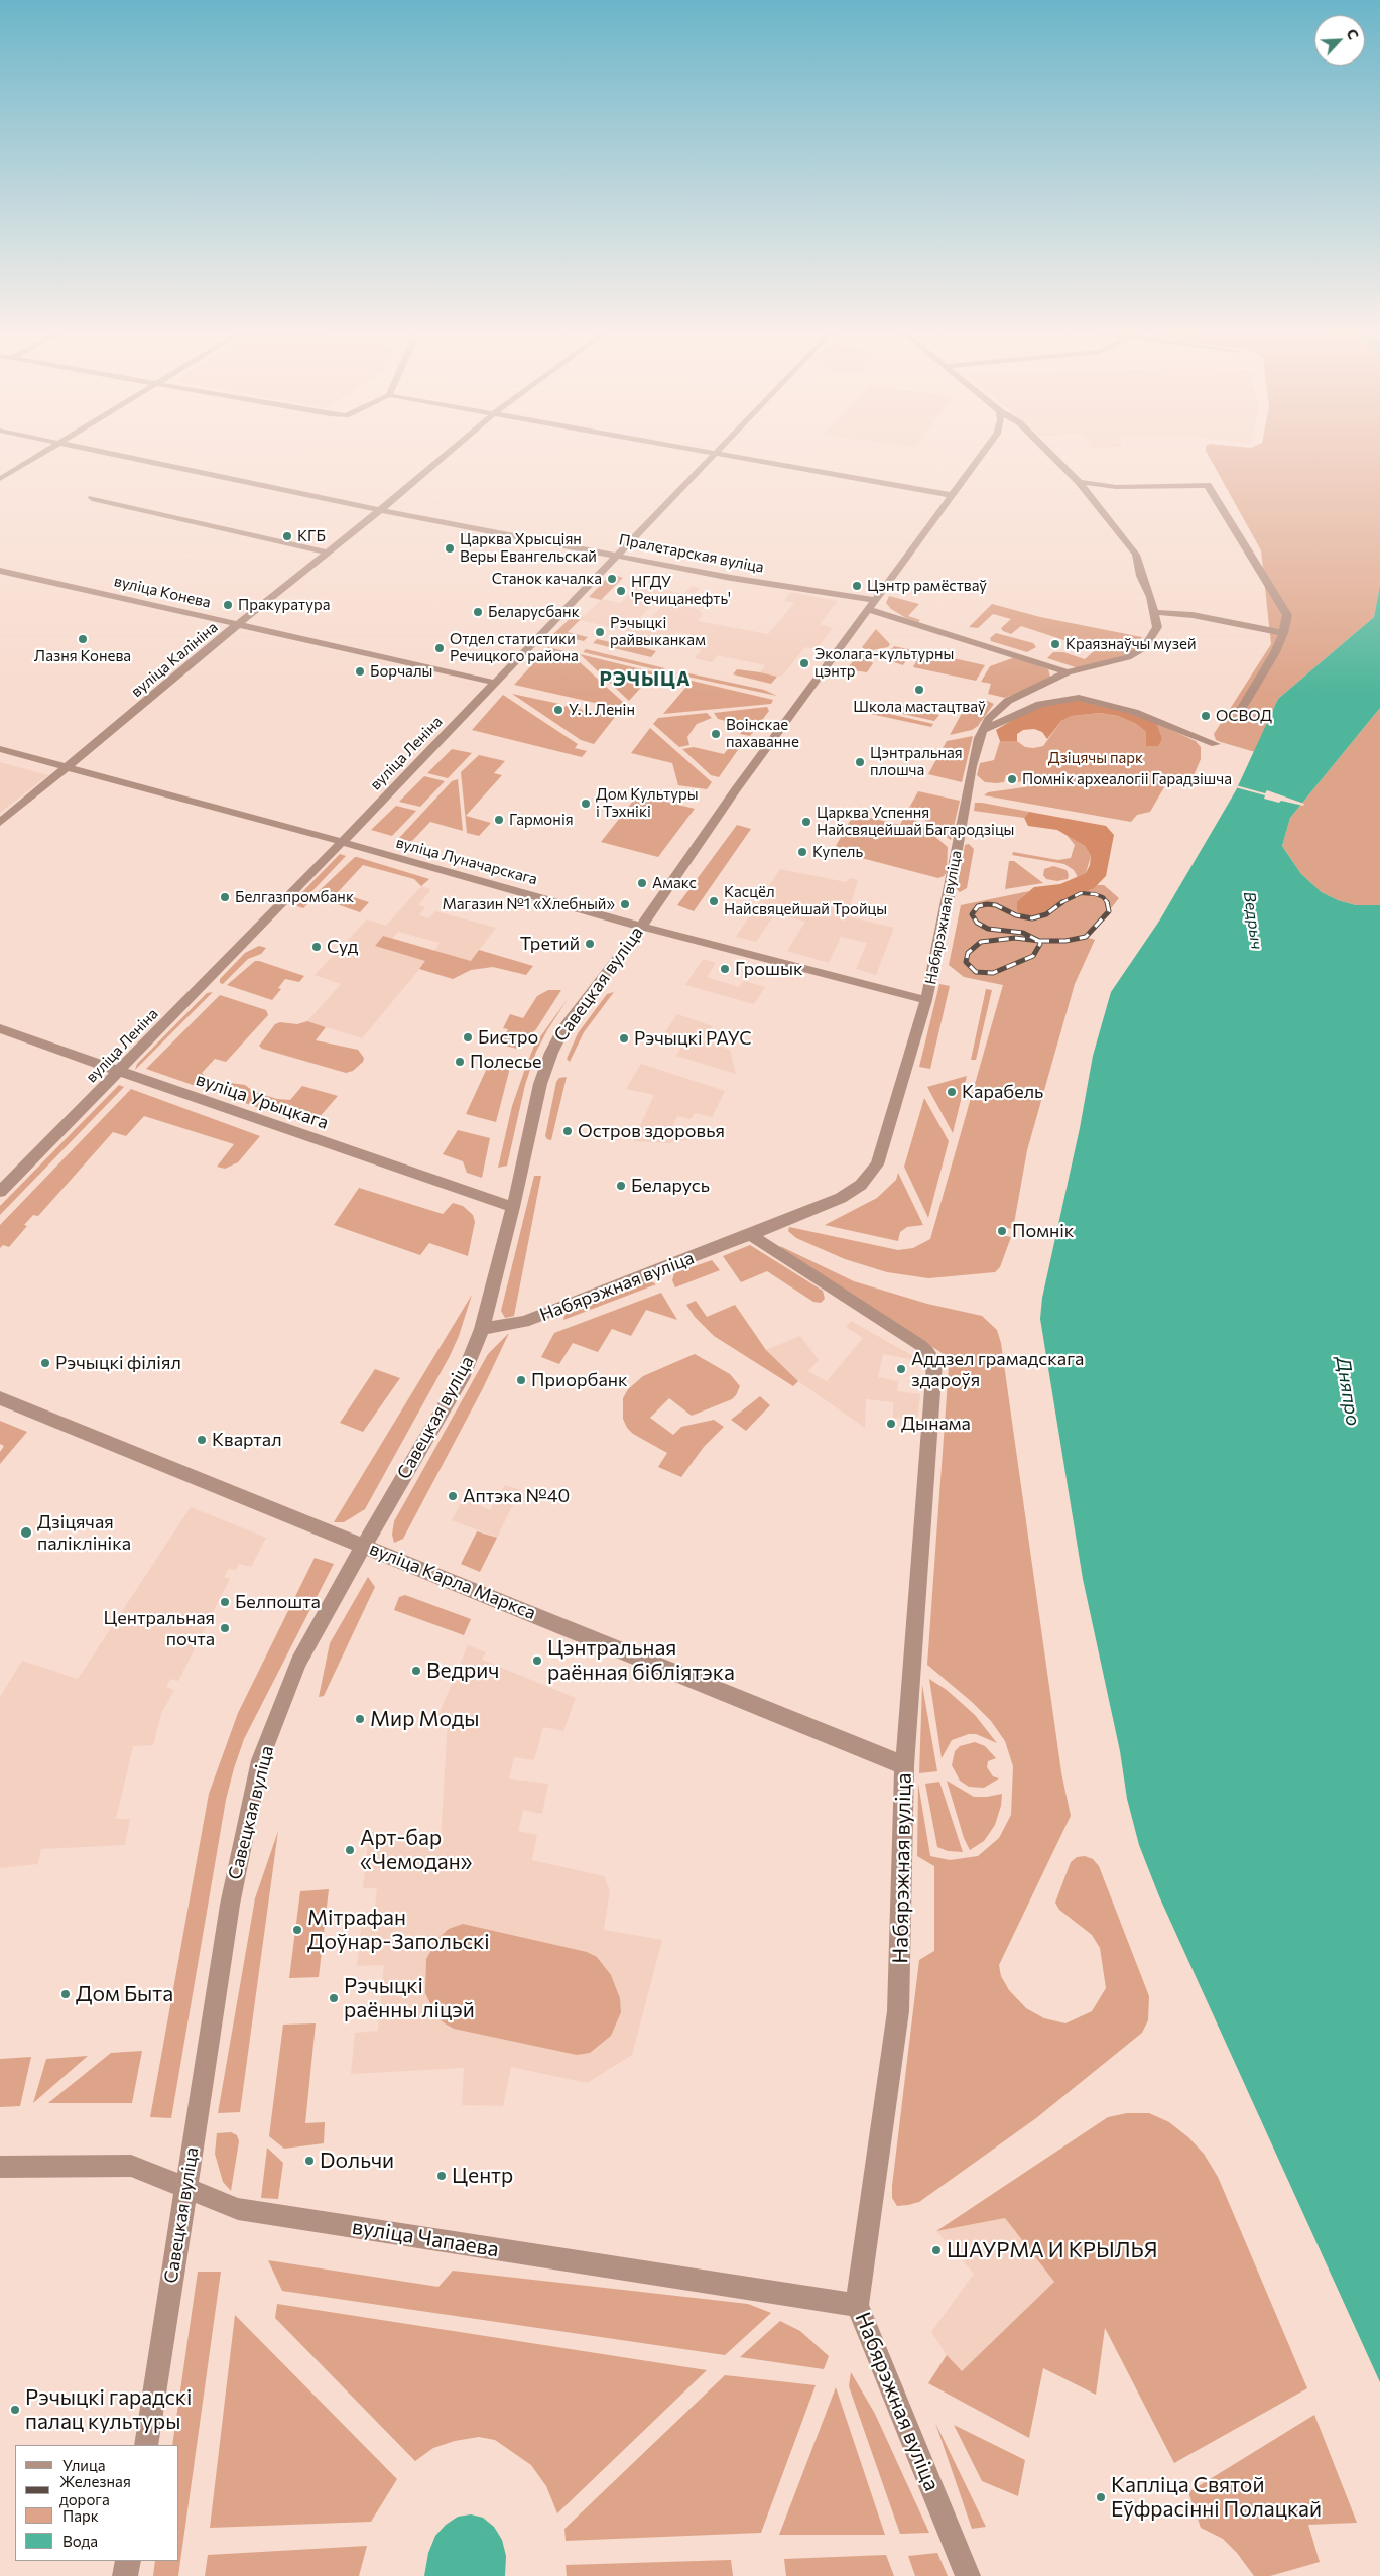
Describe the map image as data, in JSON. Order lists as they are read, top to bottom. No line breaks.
{"streets":{"street":["Пралетарская вуліца","вуліца Конева","вуліца Калініна","вуліца Леніна","вуліца Луначарскага","Набярэжная вуліца","Савецкая вуліца","вуліца Урыцкага","вуліца Карла Маркса","вуліца Чапаева"]},"crossings":[["Пралетарская вуліца","вуліца Калініна"],["Пралетарская вуліца","вуліца Леніна"],["Пралетарская вуліца","Набярэжная вуліца"],["Пралетарская вуліца","Савецкая вуліца"],["вуліца Конева","вуліца Калініна"],["вуліца Конева","вуліца Леніна"],["вуліца Калініна","вуліца Луначарскага"],["вуліца Леніна","вуліца Луначарскага"],["вуліца Леніна","вуліца Урыцкага"],["вуліца Луначарскага","Набярэжная вуліца"],["вуліца Луначарскага","Савецкая вуліца"],["Набярэжная вуліца","Савецкая вуліца"],["Набярэжная вуліца","вуліца Карла Маркса"],["Набярэжная вуліца","вуліца Чапаева"],["Савецкая вуліца","вуліца Урыцкага"],["Савецкая вуліца","вуліца Карла Маркса"],["Савецкая вуліца","вуліца Чапаева"]],"districts":["РЭЧЫЦА"],"water":["Ведрыч","Дняпро"],"parks":["Дзіцячы парк"],"places":["КГБ","Царква Хрысціян Веры Евангельскай","Станок качалка","Цэнтр рамёстваў","НГДУ 'Речицанефть'","Пракуратура","Беларусбанк","Рэчыцкі райвыканкам","Лазня Конева","Краязнаўчы музей","Отдел статистики Речицкого района","Эколага-культурны цэнтр","Борчалы","Школа мастацтваў","У. І. Ленін","ОСВОД","Воінскае пахаванне","Цэнтральная плошча","Помнік археалогіі Гарадзішча","Дом Культуры і Тэхнікі","Гармонія","Царква Успення Найсвяцейшай Багародзіцы","Купель","Амакс","Белгазпромбанк","Касцёл Найсвяцейшай Тройцы","Магазин №1 «Хлебный»","Третий","Суд","Грошык","Бистро","Рэчыцкі РАУС","Полесье","Карабель","Остров здоровья","Беларусь","Помнік","Рэчыцкі філіял","Аддзел грамадскага здароўя","Приорбанк","Дынама","Квартал","Аптэка №40","Дзіцячая паліклініка","Белпошта","Центральная почта","Цэнтральная раённая бібліятэка","Ведрич","Мир Моды","Арт-бар «Чемодан»","Мітрафан Доўнар-Запольскі","Дом Быта","Рэчыцкі раённы ліцэй","Doльчи","Центр","ШАУРМА И КРЫЛЬЯ","Рэчыцкі гарадскі палац культуры","Капліца Святой Еўфрасінні Полацкай"],"legend":["Улица","Железная дорога","Парк","Вода"],"north":"top right"}
